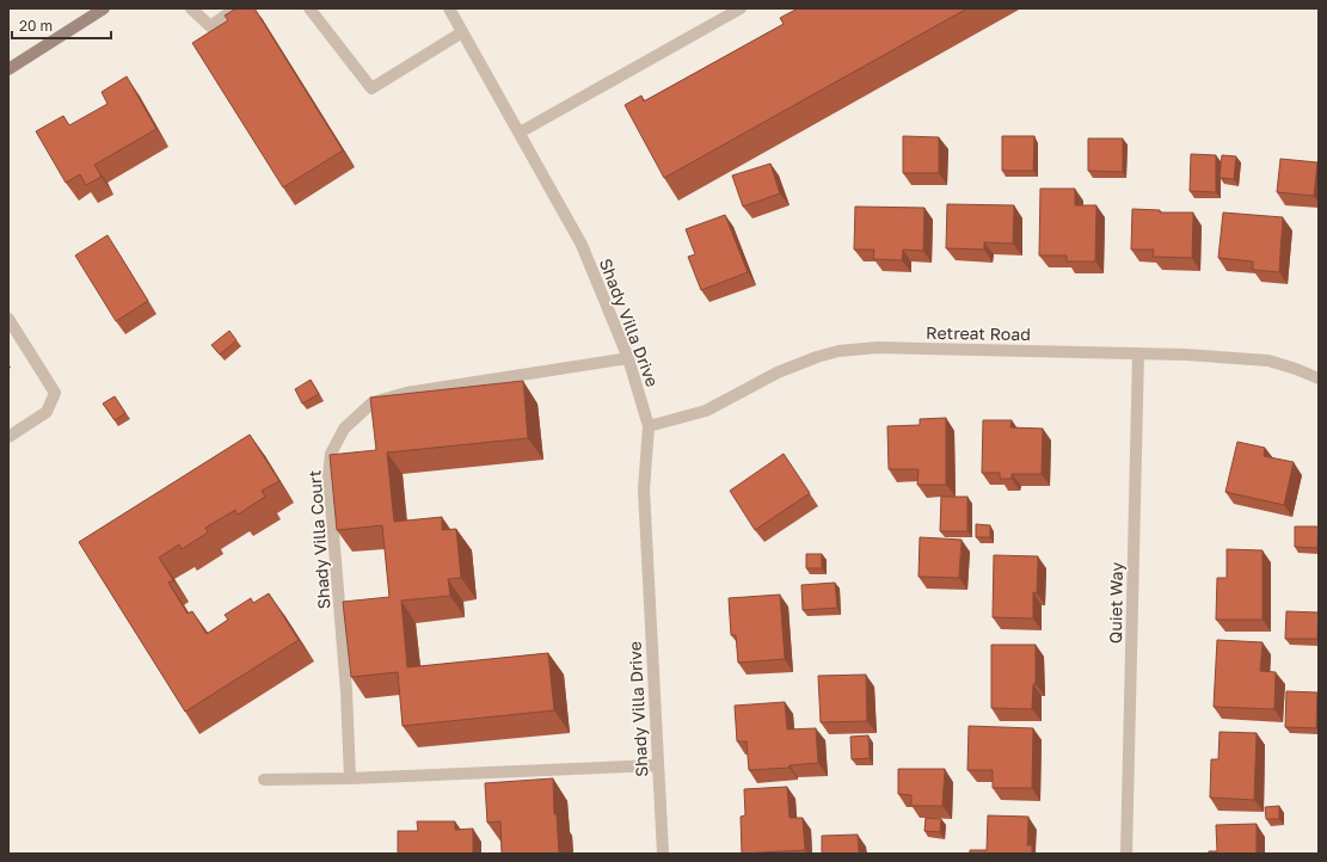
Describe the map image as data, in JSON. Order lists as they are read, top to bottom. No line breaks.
{"streets":{"street":["Shady Villa Drive","Retreat Road","Shady Villa Court","Quiet Way"]},"crossings":[["Shady Villa Drive","Retreat Road"],["Shady Villa Drive","Shady Villa Court"],["Retreat Road","Quiet Way"]],"scale_bar":"20 m"}
